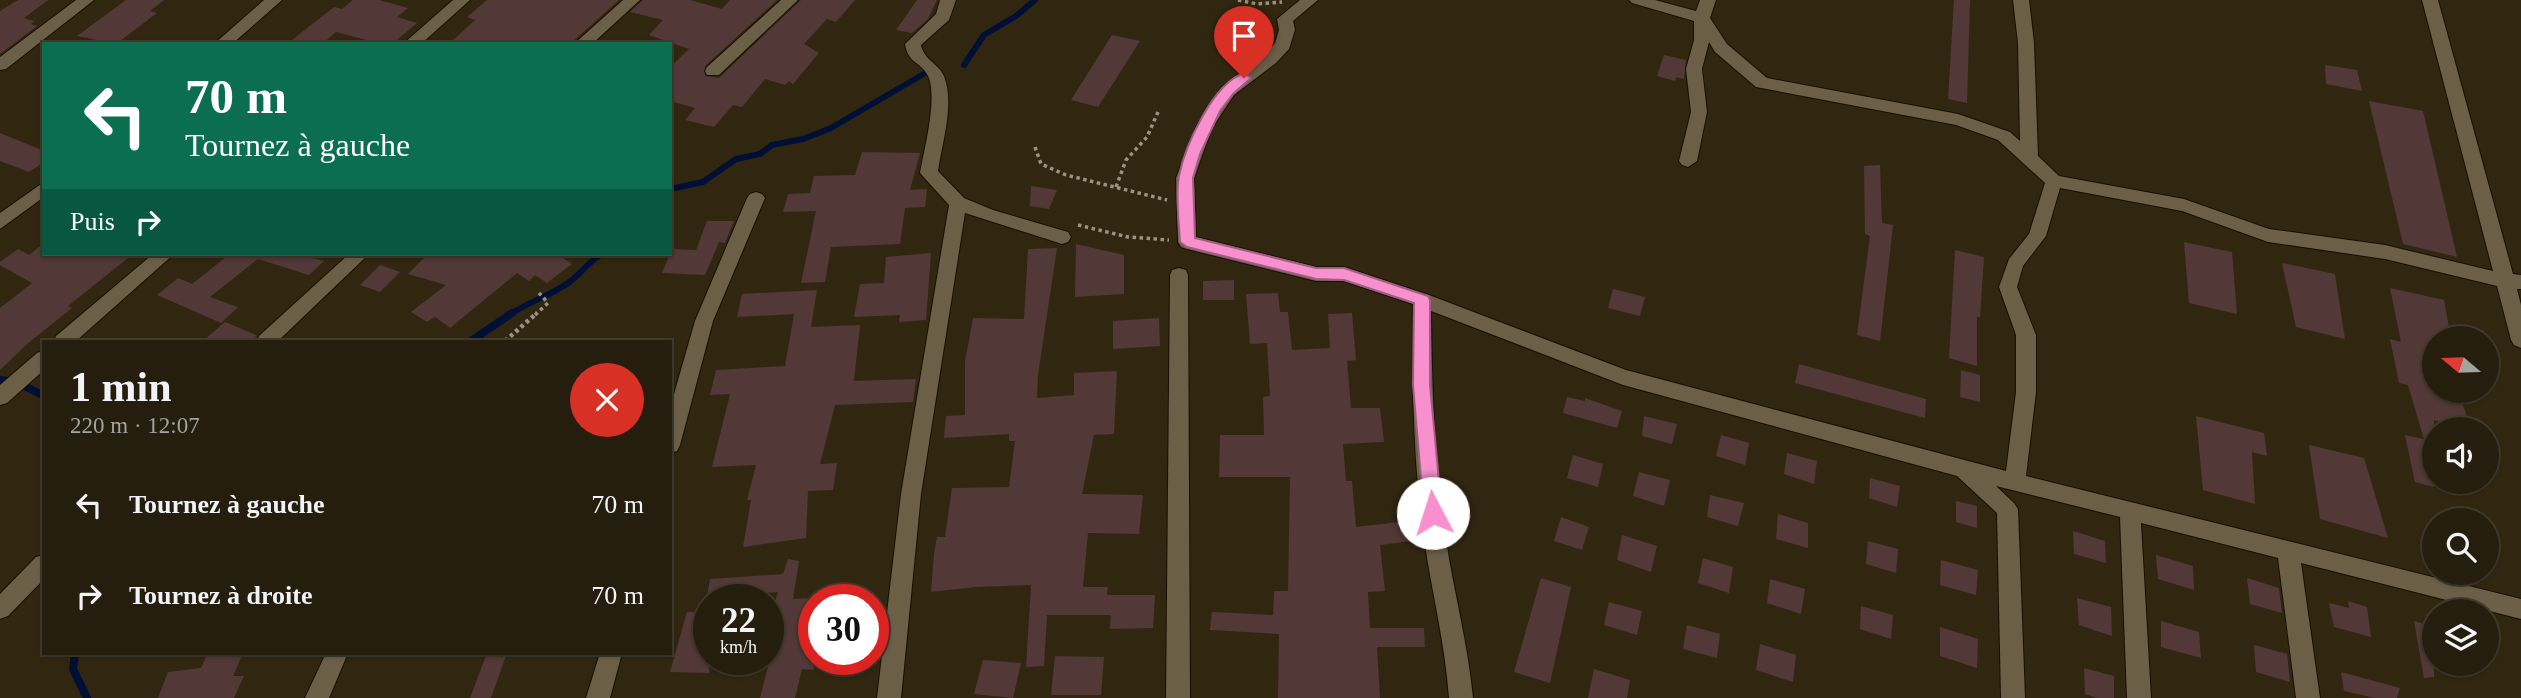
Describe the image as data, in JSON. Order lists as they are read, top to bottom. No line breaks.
{"north":"left","page":{"turn":["70 m","Tournez à gauche"],"then":"Puis","heading":["1 min","220 m · 12:07"],"list":[{"name":"Tournez à gauche","value":"70 m"},{"name":"Tournez à droite","value":"70 m"}],"speed":"22 km/h","limit":"30"}}
